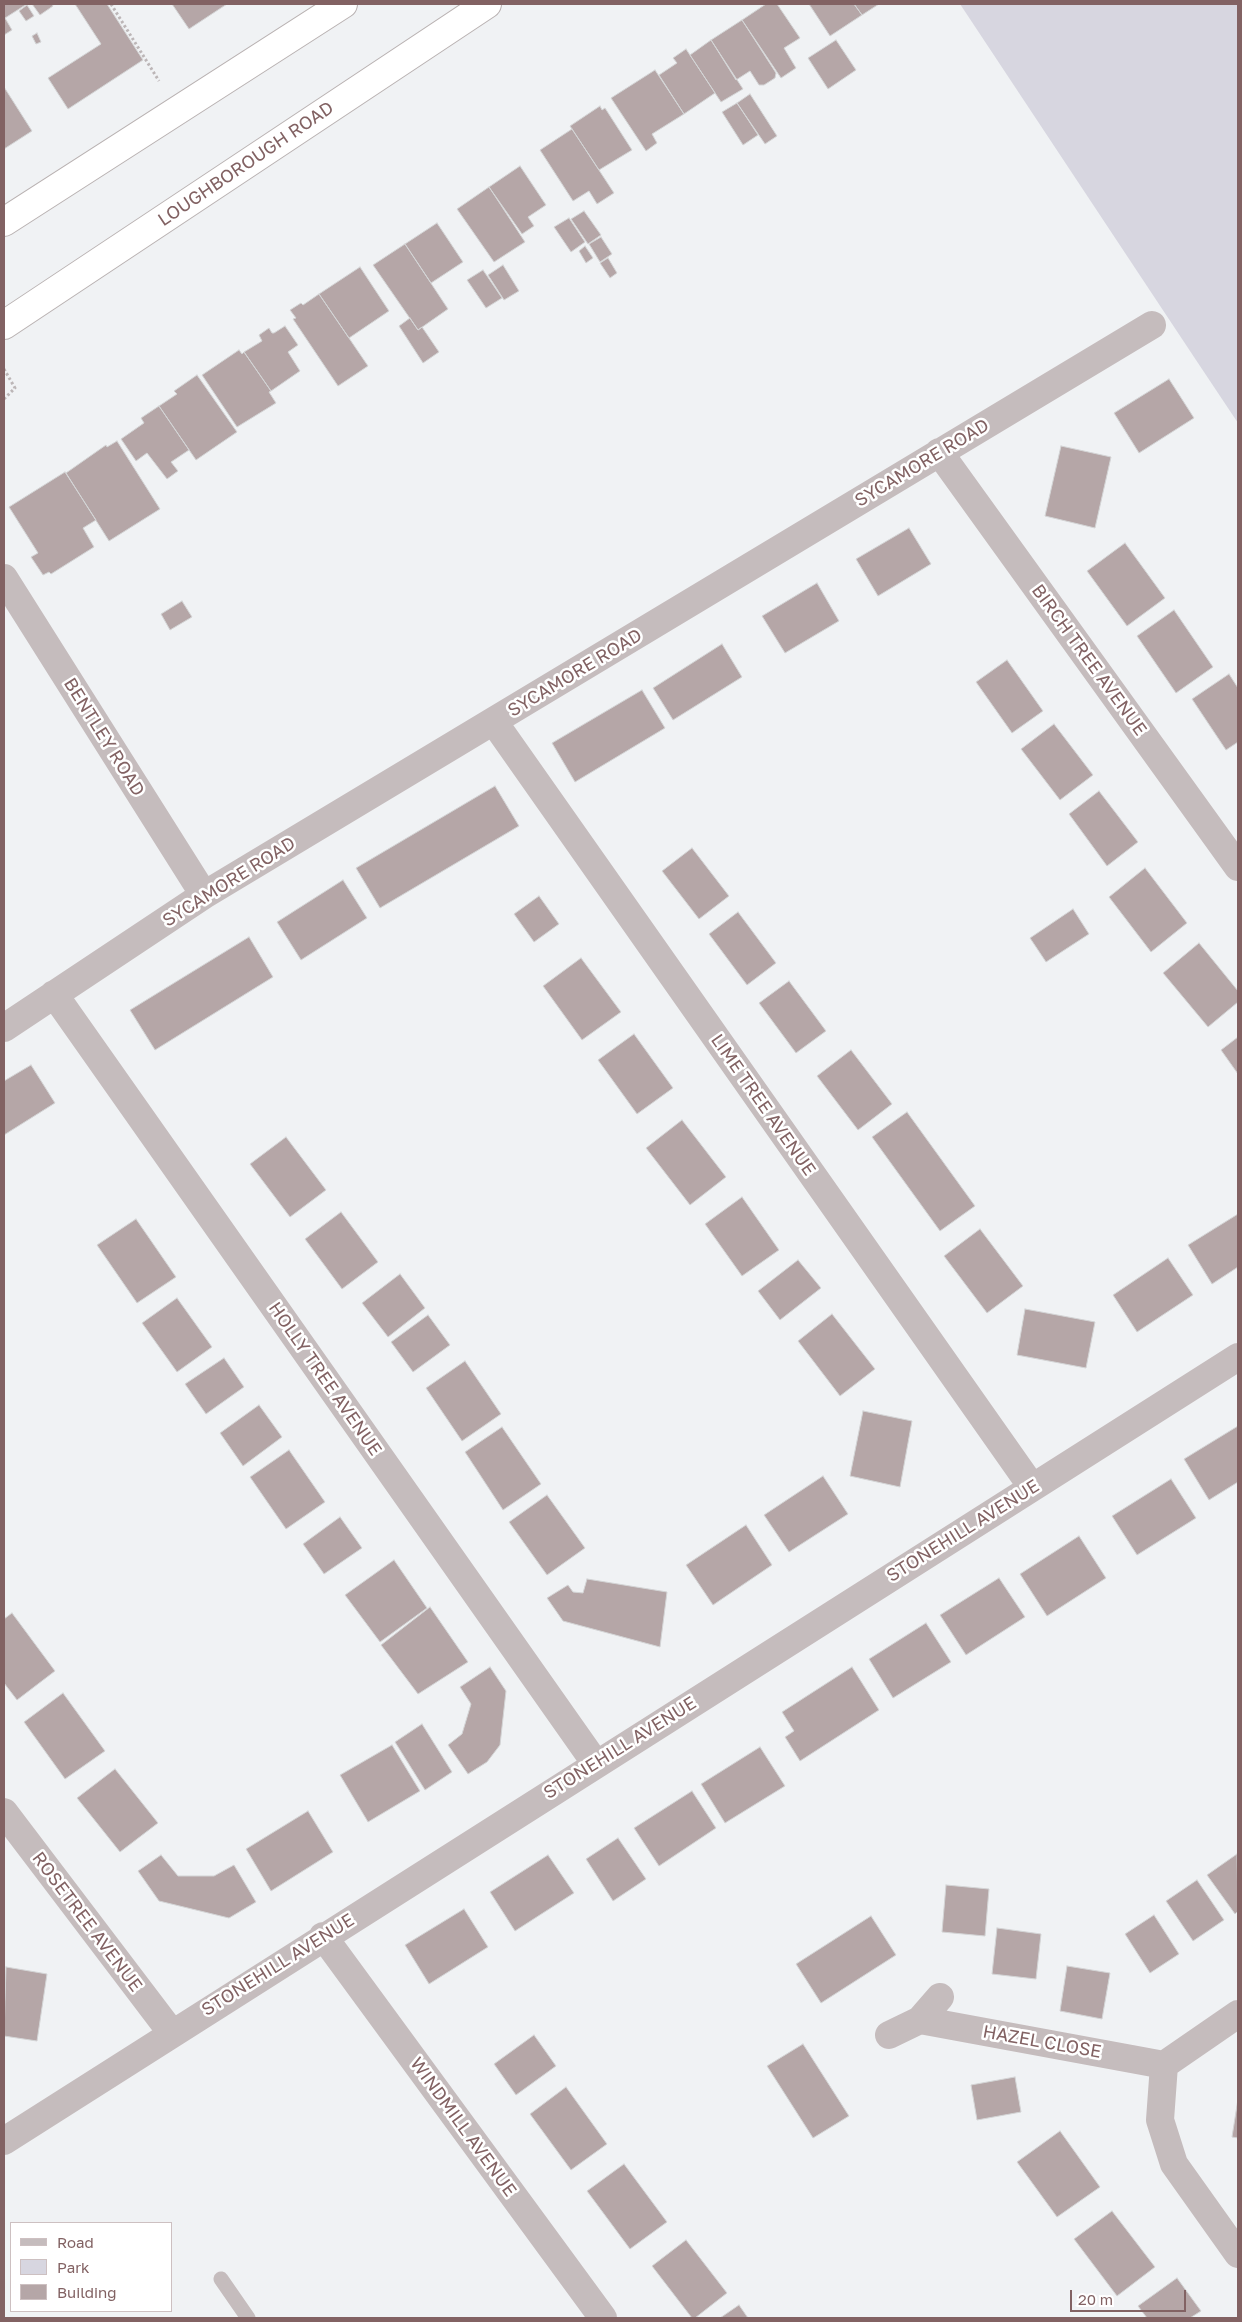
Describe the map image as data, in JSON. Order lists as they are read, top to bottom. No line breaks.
{"streets":{"highway":["LOUGHBOROUGH ROAD"],"street":["SYCAMORE ROAD","BIRCH TREE AVENUE","BENTLEY ROAD","LIME TREE AVENUE","HOLLY TREE AVENUE","STONEHILL AVENUE","ROSETREE AVENUE","HAZEL CLOSE","WINDMILL AVENUE"]},"crossings":[["SYCAMORE ROAD","BIRCH TREE AVENUE"],["SYCAMORE ROAD","BENTLEY ROAD"],["SYCAMORE ROAD","LIME TREE AVENUE"],["SYCAMORE ROAD","HOLLY TREE AVENUE"],["LIME TREE AVENUE","STONEHILL AVENUE"],["HOLLY TREE AVENUE","STONEHILL AVENUE"],["STONEHILL AVENUE","ROSETREE AVENUE"],["STONEHILL AVENUE","WINDMILL AVENUE"]],"legend":["Road","Park","Building"],"scale_bar":"20 m"}
